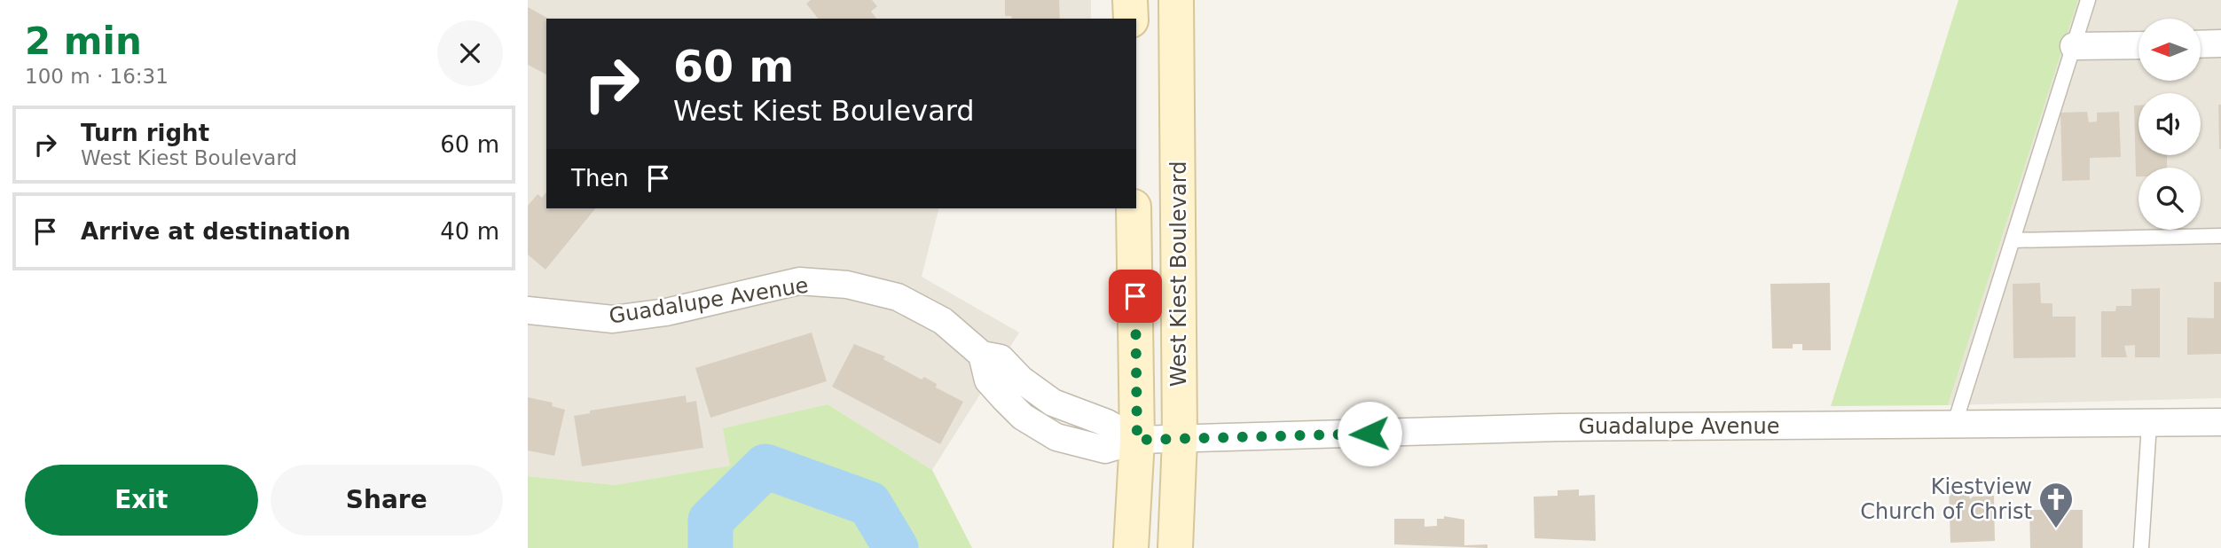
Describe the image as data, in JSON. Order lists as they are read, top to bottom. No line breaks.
{"streets":{"main road":["West Kiest Boulevard"],"street":["Guadalupe Avenue"]},"crossings":[["West Kiest Boulevard","Guadalupe Avenue"]],"places":{"church":["Kiestview Church of Christ"]},"north":"left","page":{"heading":["2 min","100 m · 16:31"],"turn":["60 m","West Kiest Boulevard"],"list":[{"name":"Turn right","note":"West Kiest Boulevard","value":"60 m"},{"name":"Arrive at destination","value":"40 m"}],"then":"Then","buttons":["Exit","Share"]}}
